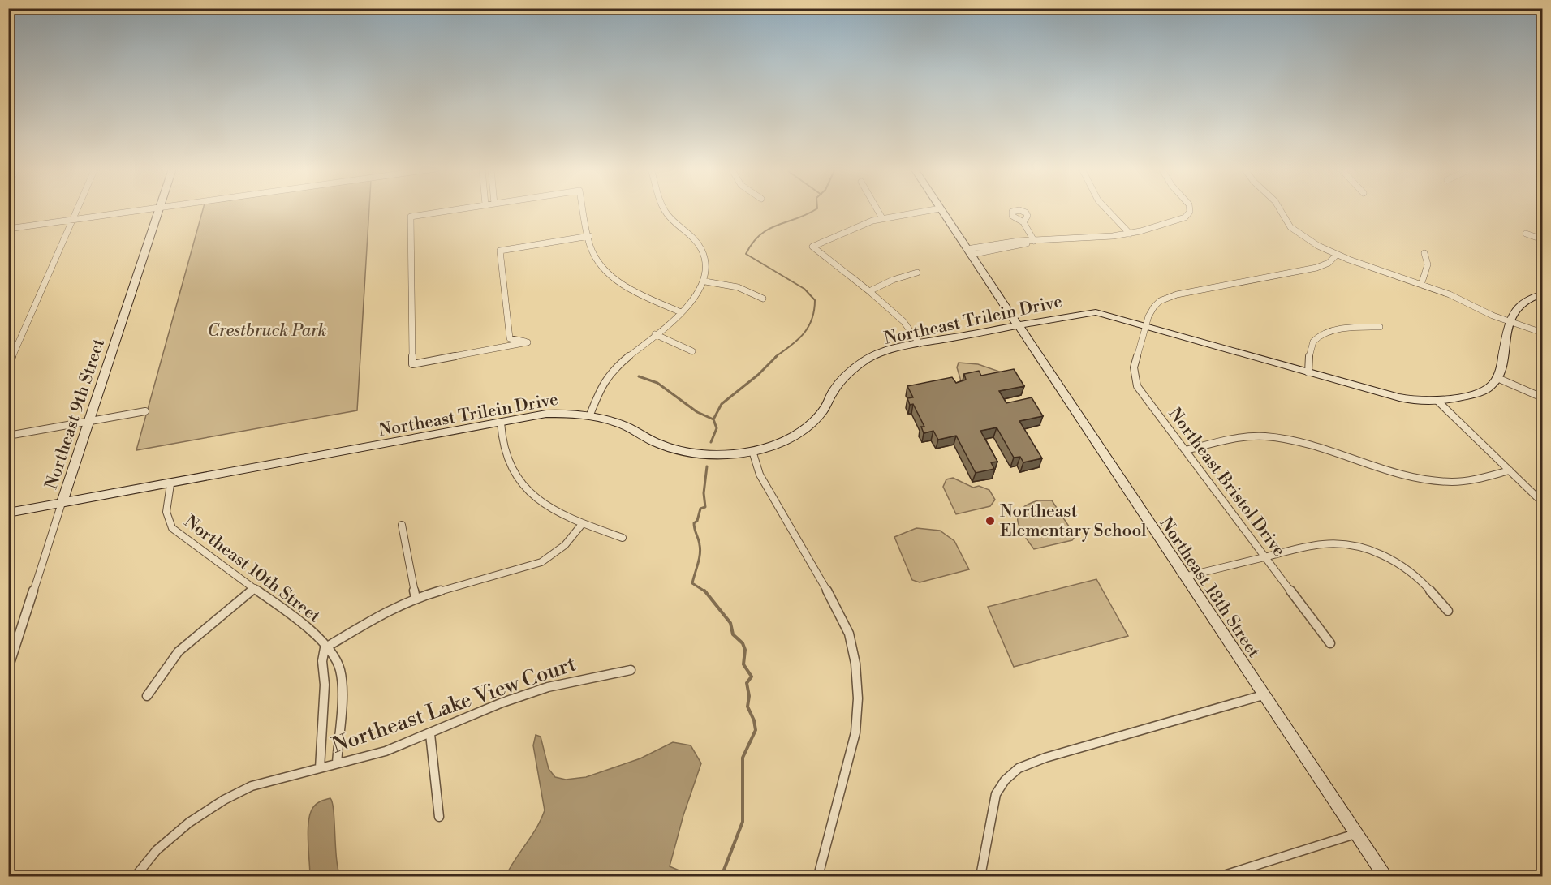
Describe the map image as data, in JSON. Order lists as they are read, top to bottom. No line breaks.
{"streets":{"street":["Northeast Trilein Drive","Northeast 9th Street","Northeast Bristol Drive","Northeast 10th Street","Northeast 18th Street","Northeast Lake View Court"]},"crossings":[["Northeast Trilein Drive","Northeast 9th Street"],["Northeast Trilein Drive","Northeast Bristol Drive"],["Northeast Trilein Drive","Northeast 10th Street"],["Northeast Trilein Drive","Northeast 18th Street"],["Northeast 10th Street","Northeast Lake View Court"]],"parks":["Crestbruck Park"],"places":["Northeast Elementary School"]}
